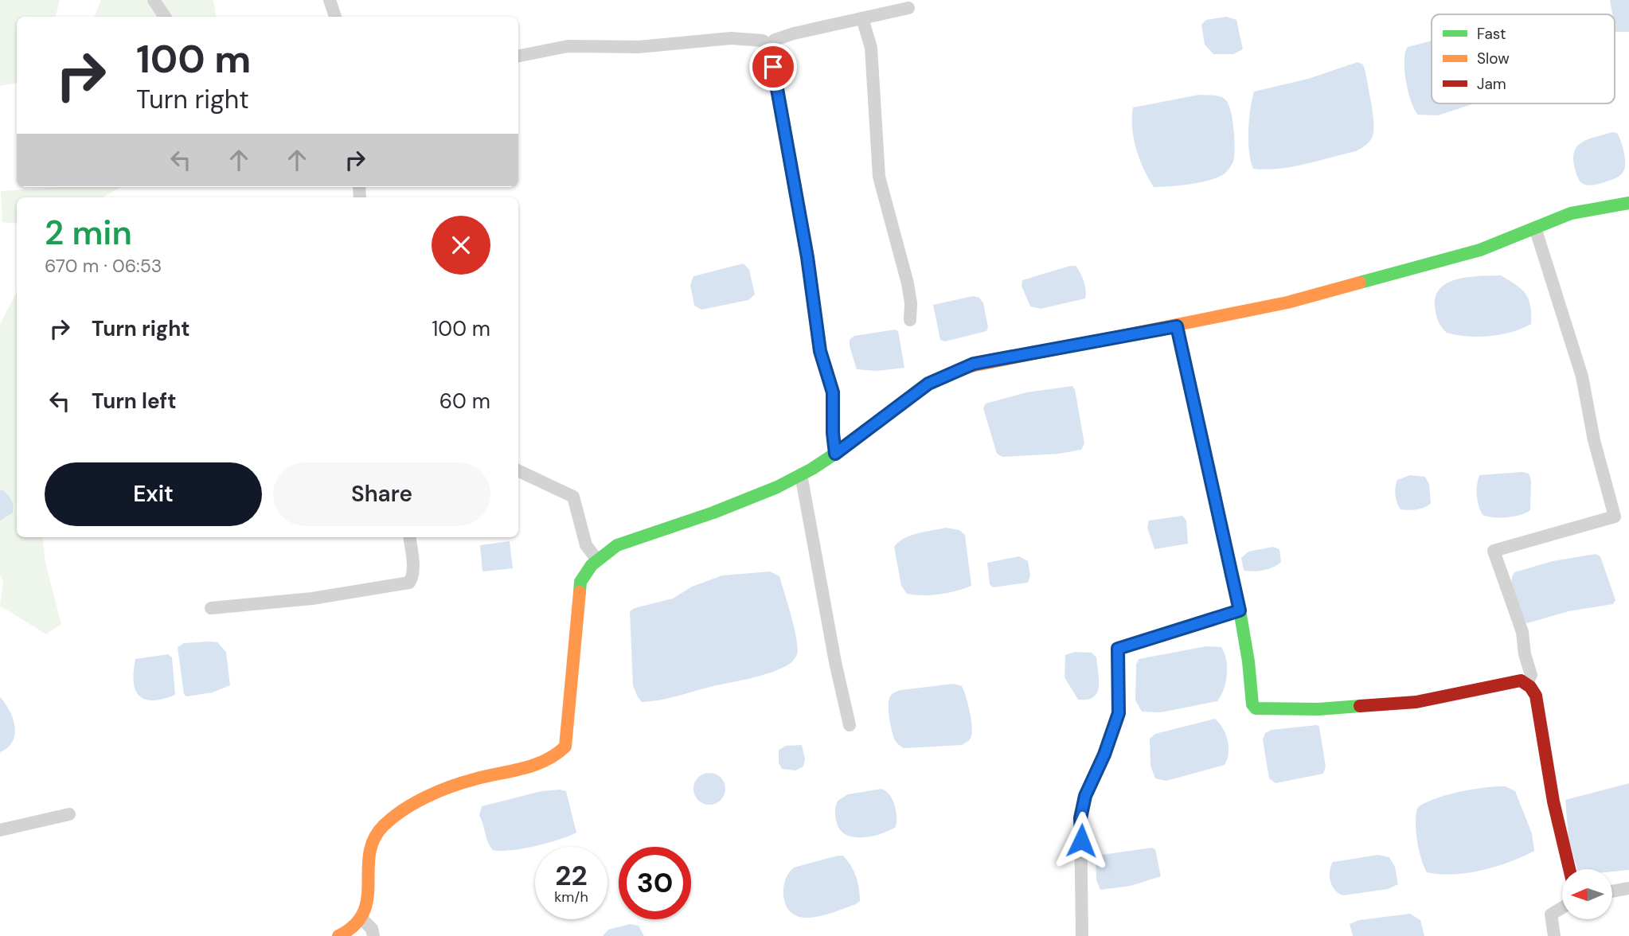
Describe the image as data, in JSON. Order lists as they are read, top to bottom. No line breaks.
{"legend":["Fast","Slow","Jam"],"north":"left","page":{"turn":["100 m","Turn right"],"heading":["2 min","670 m · 06:53"],"list":[{"name":"Turn right","value":"100 m"},{"name":"Turn left","value":"60 m"}],"buttons":["Exit","Share"],"speed":"22 km/h","limit":"30"}}
